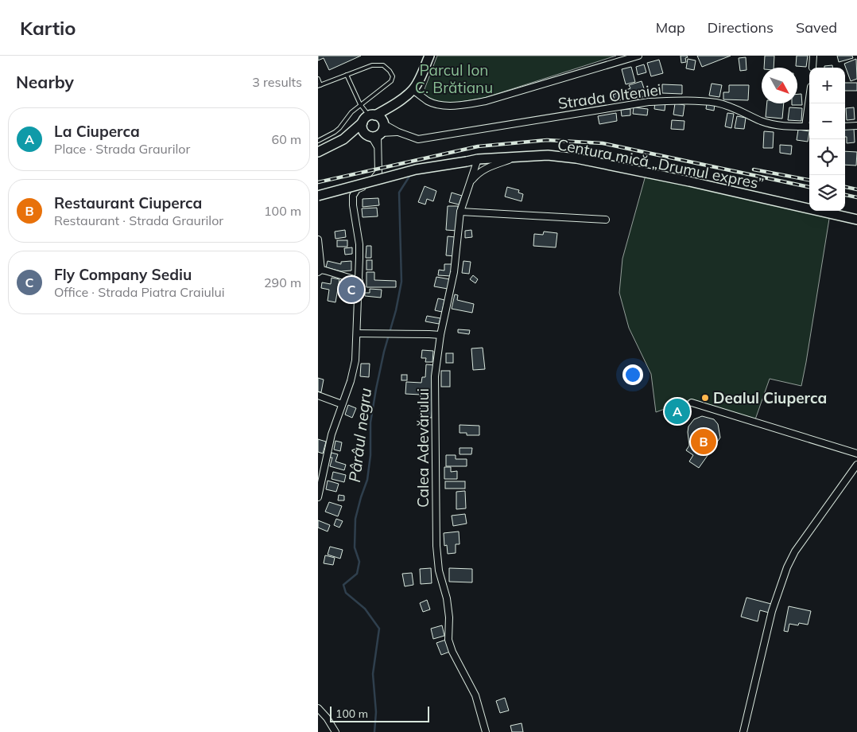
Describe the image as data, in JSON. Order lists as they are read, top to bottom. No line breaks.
{"streets":{"main road":["Centura mică „Drumul expres”"],"street":["Strada Olteniei","Calea Adevărului"]},"crossings":[["Centura mică „Drumul expres”","Calea Adevărului"]],"water":["Pârâul negru"],"parks":["Parcul Ion C. Brătianu"],"places":["Dealul Ciuperca"],"scale_bar":"100 m","north":"bottom right","page":{"header":"Kartio","nav":["Map","Directions","Saved"],"heading":["Nearby","3 results"],"map_buttons":["+","−"],"list":[{"mark":"A","name":"La Ciuperca","note":"Place · Strada Graurilor","value":"60 m"},{"mark":"B","name":"Restaurant Ciuperca","note":"Restaurant · Strada Graurilor","value":"100 m"},{"mark":"C","name":"Fly Company Sediu","note":"Office · Strada Piatra Craiului","value":"290 m"}],"pins":["C","A","B"],"scale":"100 m"}}
